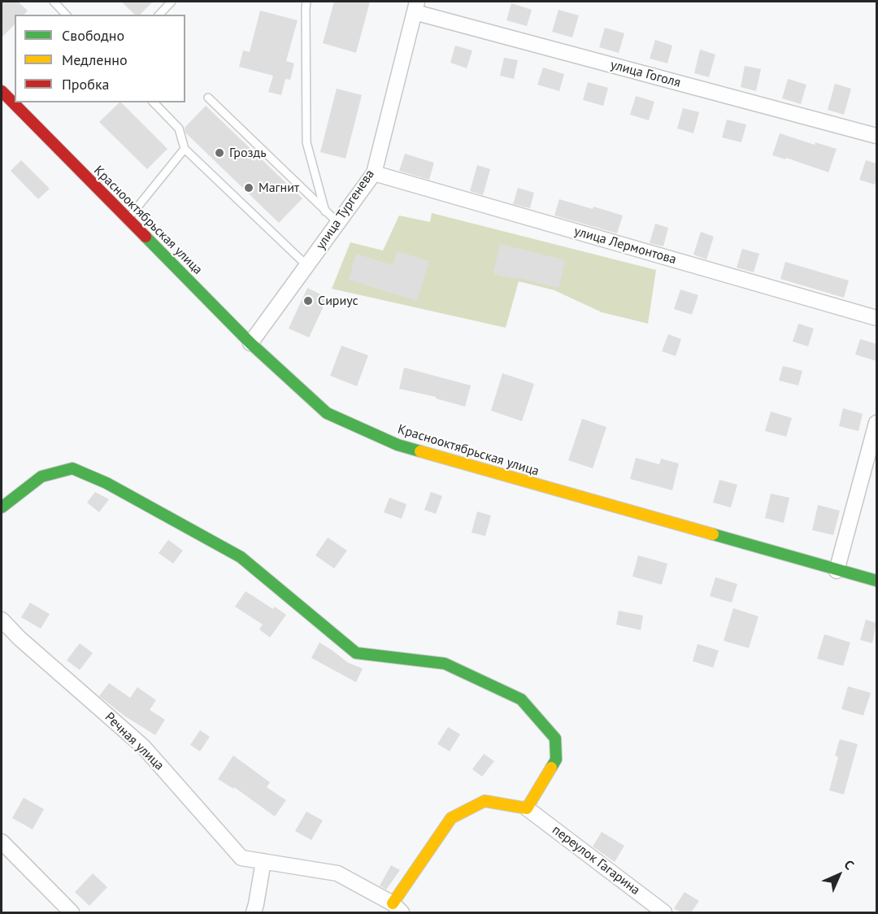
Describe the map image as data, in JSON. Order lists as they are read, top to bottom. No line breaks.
{"streets":{"street":["улица Гоголя","улица Тургенева","Краснооктябрьская улица","улица Лермонтова","Речная улица","переулок Гагарина"]},"crossings":[["улица Гоголя","улица Тургенева"],["улица Тургенева","Краснооктябрьская улица"],["улица Тургенева","улица Лермонтова"]],"places":["Гроздь","Магнит","Сириус"],"legend":["Свободно","Медленно","Пробка"],"north":"top right"}
